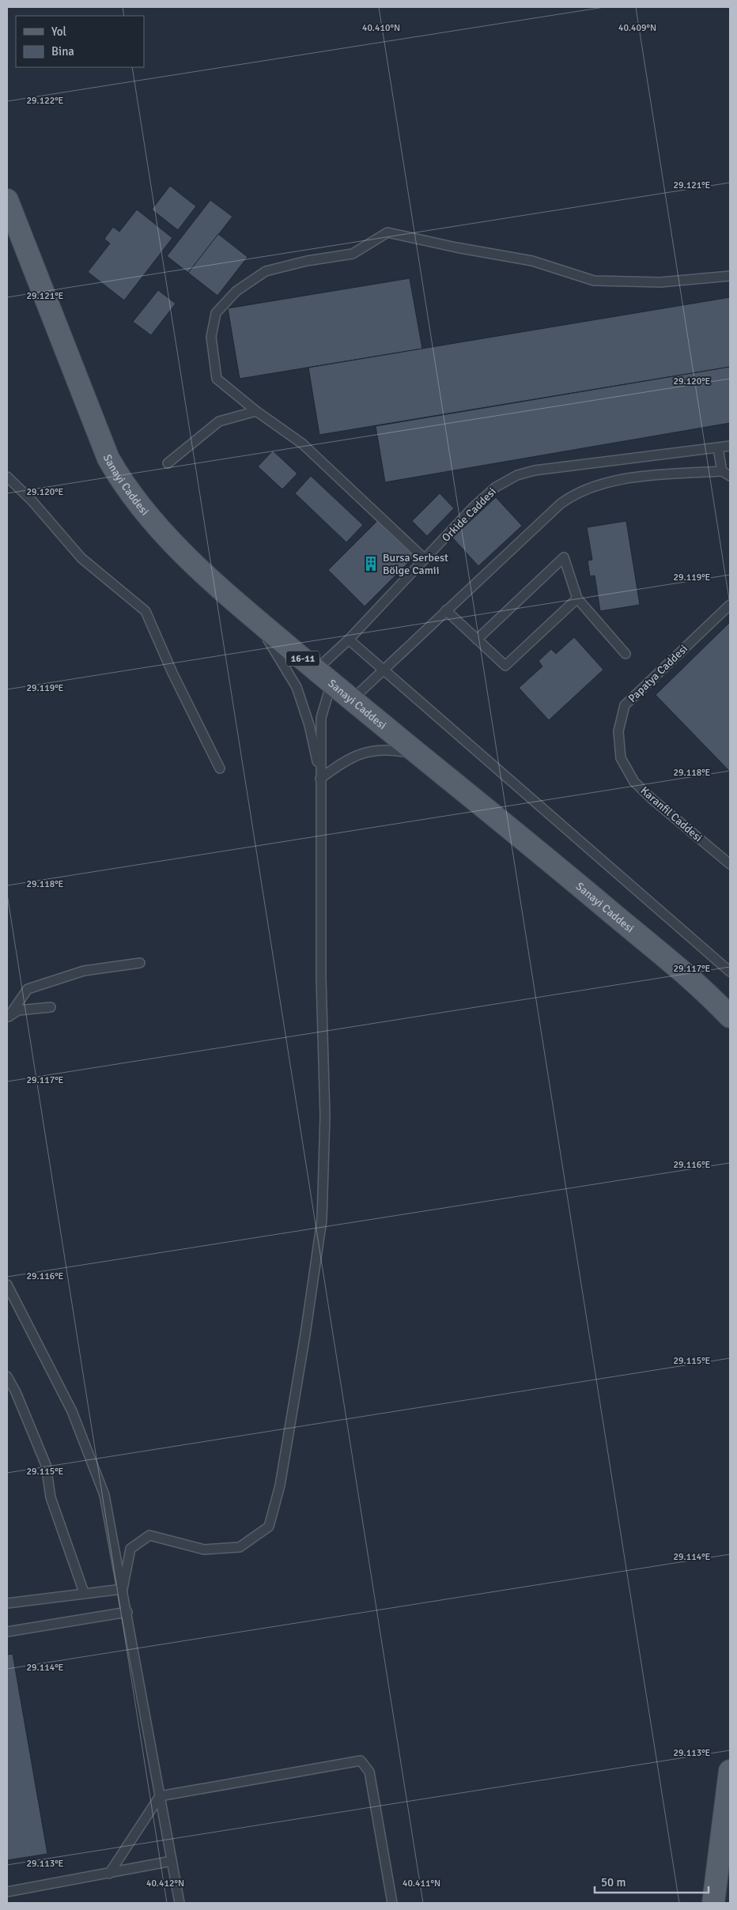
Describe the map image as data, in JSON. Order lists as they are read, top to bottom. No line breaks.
{"streets":{"main road":["Sanayi Caddesi","16-11"],"lane":["Orkide Caddesi","Papatya Caddesi","Karanfil Caddesi"]},"crossings":[["Sanayi Caddesi","Orkide Caddesi"],["Papatya Caddesi","Karanfil Caddesi"]],"places":{"building":["Bursa Serbest Bölge Camii"]},"legend":["Yol","Bina"],"scale_bar":"50 m","coordinates":["40.410°N","40.409°N","29.122°E","29.121°E","29.120°E","29.119°E","29.118°E","29.117°E","29.116°E","29.115°E","29.114°E","29.113°E","40.412°N","40.411°N"]}
